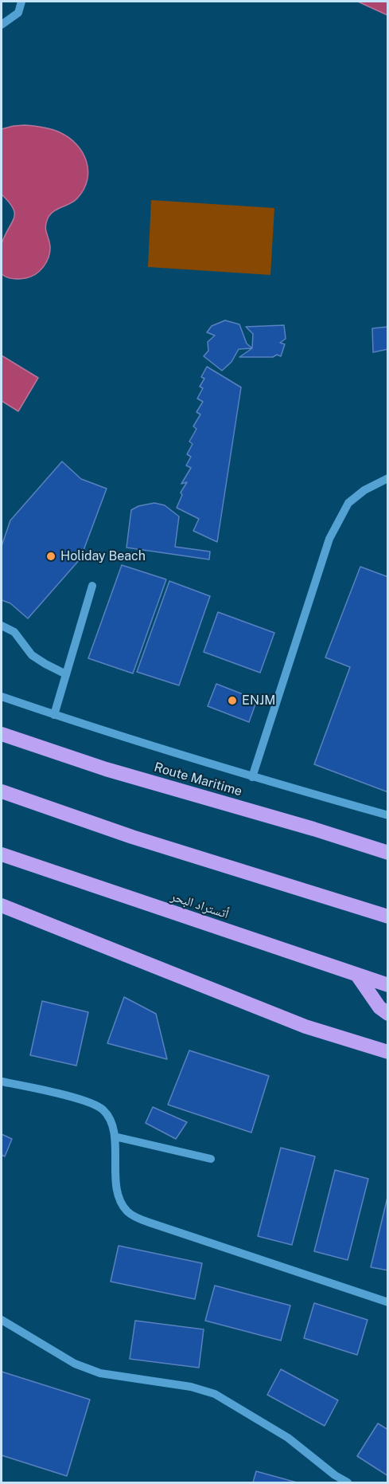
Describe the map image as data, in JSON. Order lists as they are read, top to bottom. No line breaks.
{"streets":{"highway":["Route Maritime","أتستراد البحر"]},"places":["Holiday Beach","ENJM"]}
